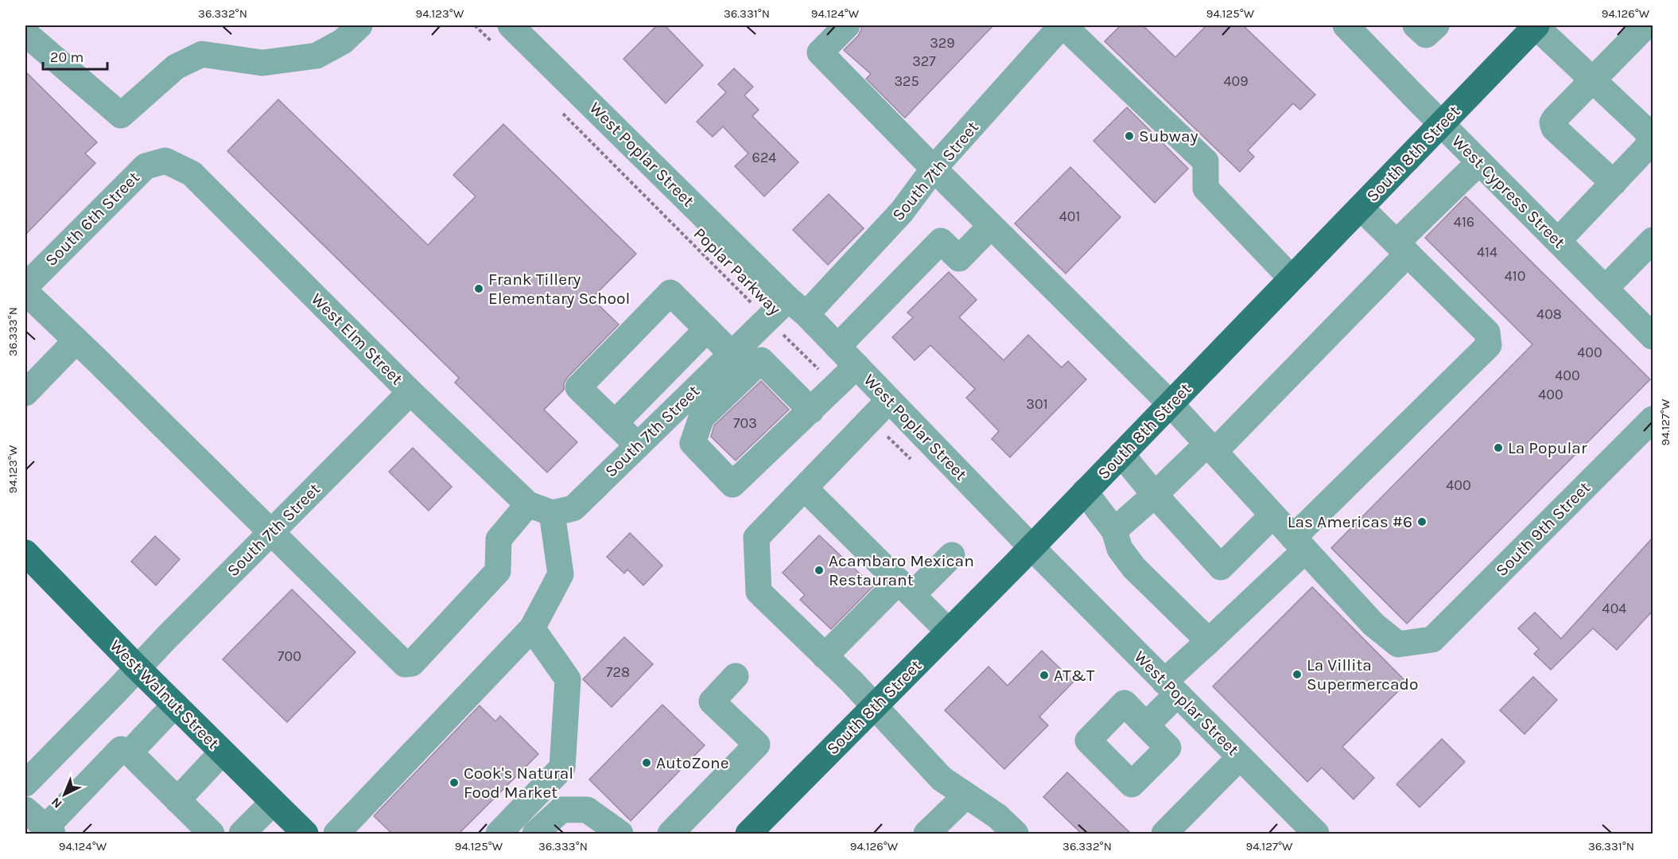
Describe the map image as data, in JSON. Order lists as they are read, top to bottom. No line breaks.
{"streets":{"main road":["South 8th Street","West Walnut Street"],"street":["West Poplar Street","South 7th Street","West Cypress Street","South 6th Street","West Elm Street","South 9th Street"],"path":["Poplar Parkway"]},"crossings":[["South 8th Street","West Poplar Street"],["South 8th Street","West Cypress Street"],["West Poplar Street","South 7th Street"],["South 7th Street","Poplar Parkway"],["South 7th Street","West Elm Street"],["South 7th Street","West Walnut Street"],["South 6th Street","West Elm Street"]],"places":["Subway","Frank Tillery Elementary School","La Popular","Las Americas #6","Acambaro Mexican Restaurant","La Villita Supermercado","AT&T","AutoZone","Cook's Natural Food Market"],"house_numbers":["329","327","325","409","624","401","416","414","410","408","400","400","400","301","703","400","404","700","728"],"scale_bar":"20 m","north":"bottom left","coordinates":["36.332°N","94.123°W","36.331°N","94.124°W","94.125°W","94.126°W","36.333°N","94.127°W"]}
